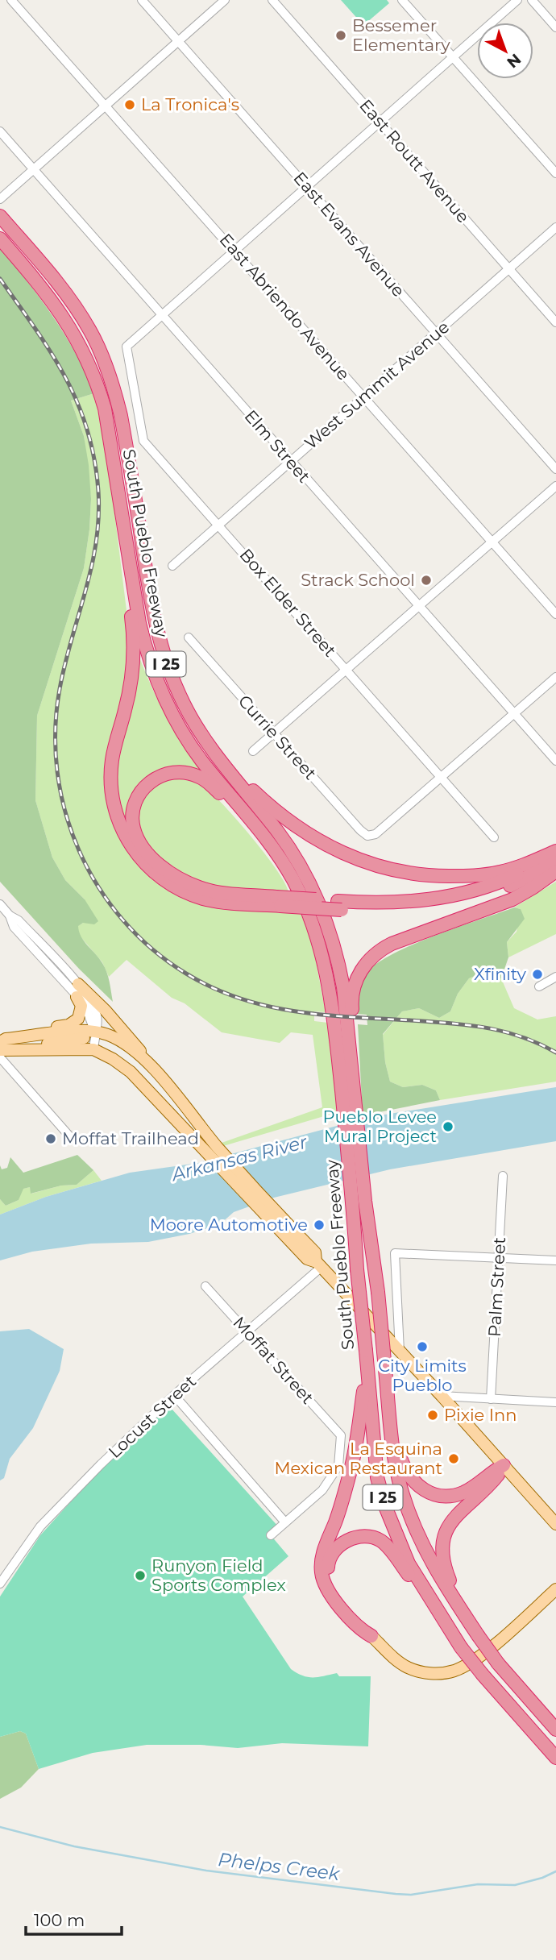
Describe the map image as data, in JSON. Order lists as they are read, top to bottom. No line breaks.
{"streets":{"highway":["South Pueblo Freeway","I 25"],"street":["East Routt Avenue","East Evans Avenue","East Abriendo Avenue","West Summit Avenue","Elm Street","Box Elder Street","Currie Street","Palm Street","Moffat Street","Locust Street"]},"crossings":[["East Routt Avenue","West Summit Avenue"],["East Evans Avenue","West Summit Avenue"],["East Abriendo Avenue","West Summit Avenue"],["West Summit Avenue","Elm Street"],["West Summit Avenue","Box Elder Street"],["Elm Street","Box Elder Street"],["Box Elder Street","Currie Street"],["Moffat Street","Locust Street"]],"water":["Arkansas River","Phelps Creek"],"places":["Bessemer Elementary","La Tronica's","Strack School","Xfinity","Pueblo Levee Mural Project","Moffat Trailhead","Moore Automotive","City Limits Pueblo","Pixie Inn","La Esquina Mexican Restaurant","Runyon Field Sports Complex"],"scale_bar":"100 m","north":"bottom right"}
